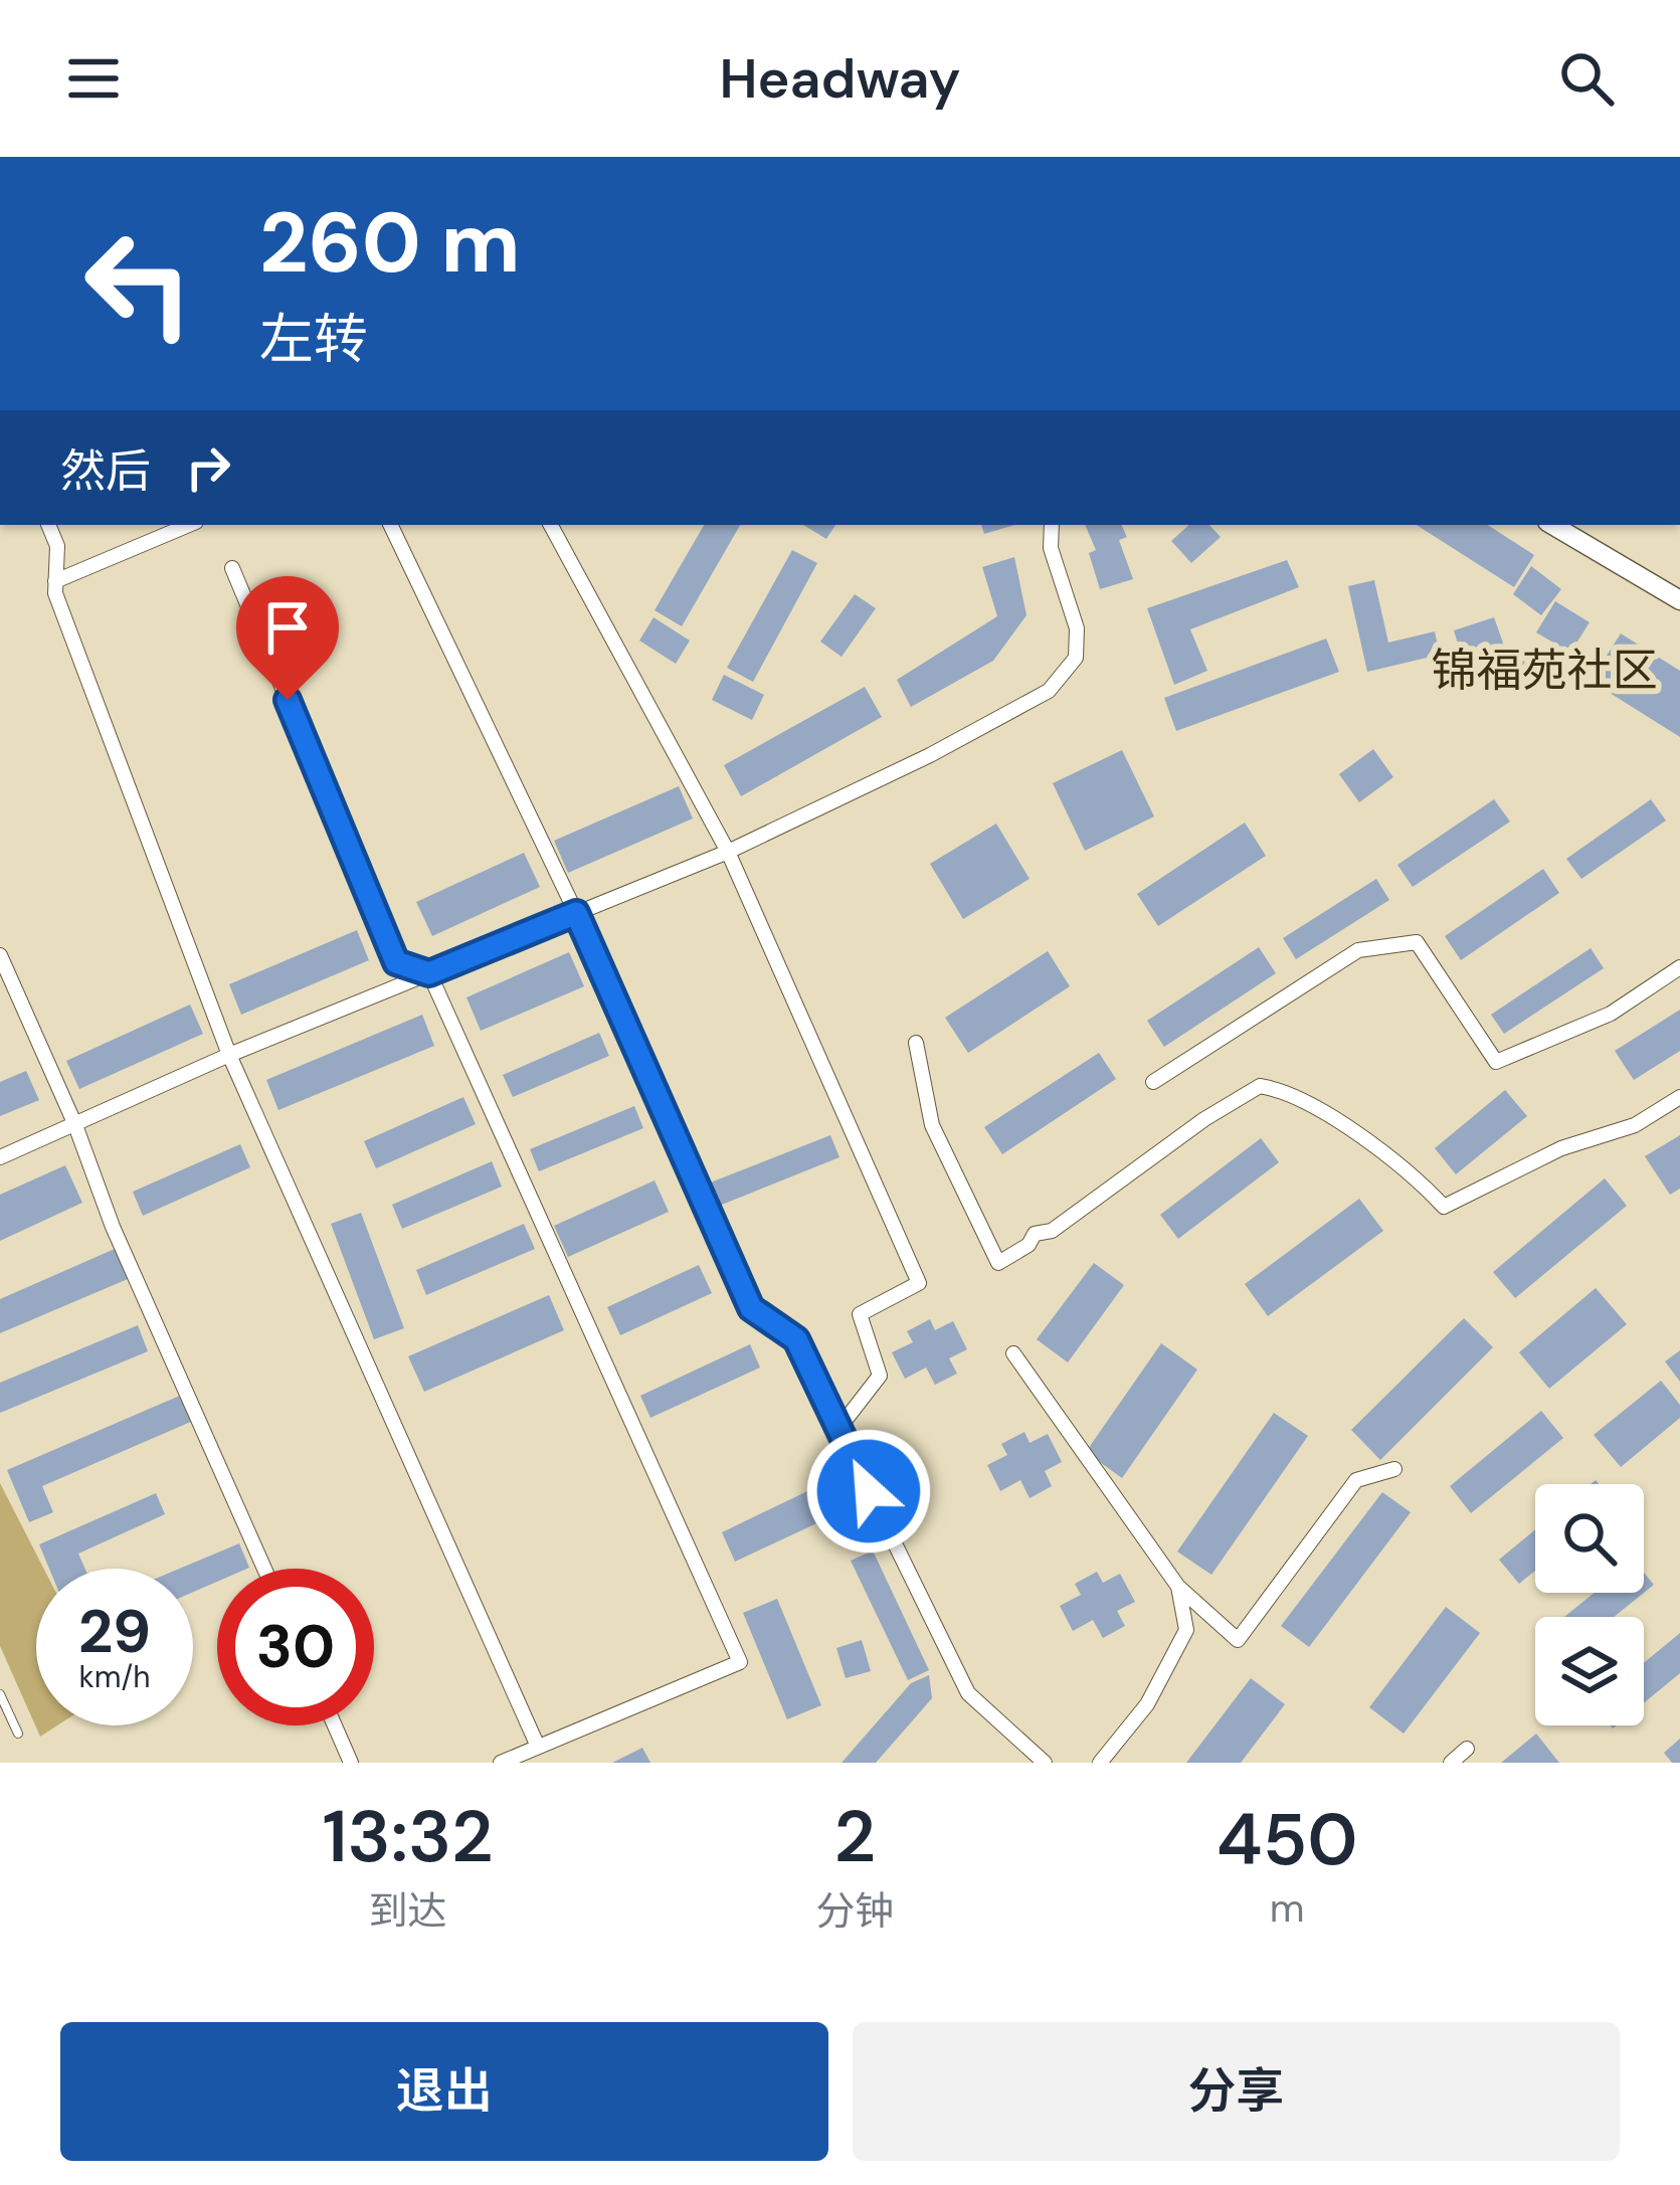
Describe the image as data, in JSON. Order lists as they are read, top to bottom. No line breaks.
{"districts":["锦福苑社区"],"page":{"header":"Headway","turn":["260 m","左转"],"then":"然后","speed":"29 km/h","limit":"30","eta":["13:32","到达","2","分钟","450","m"],"buttons":["退出","分享"]}}
